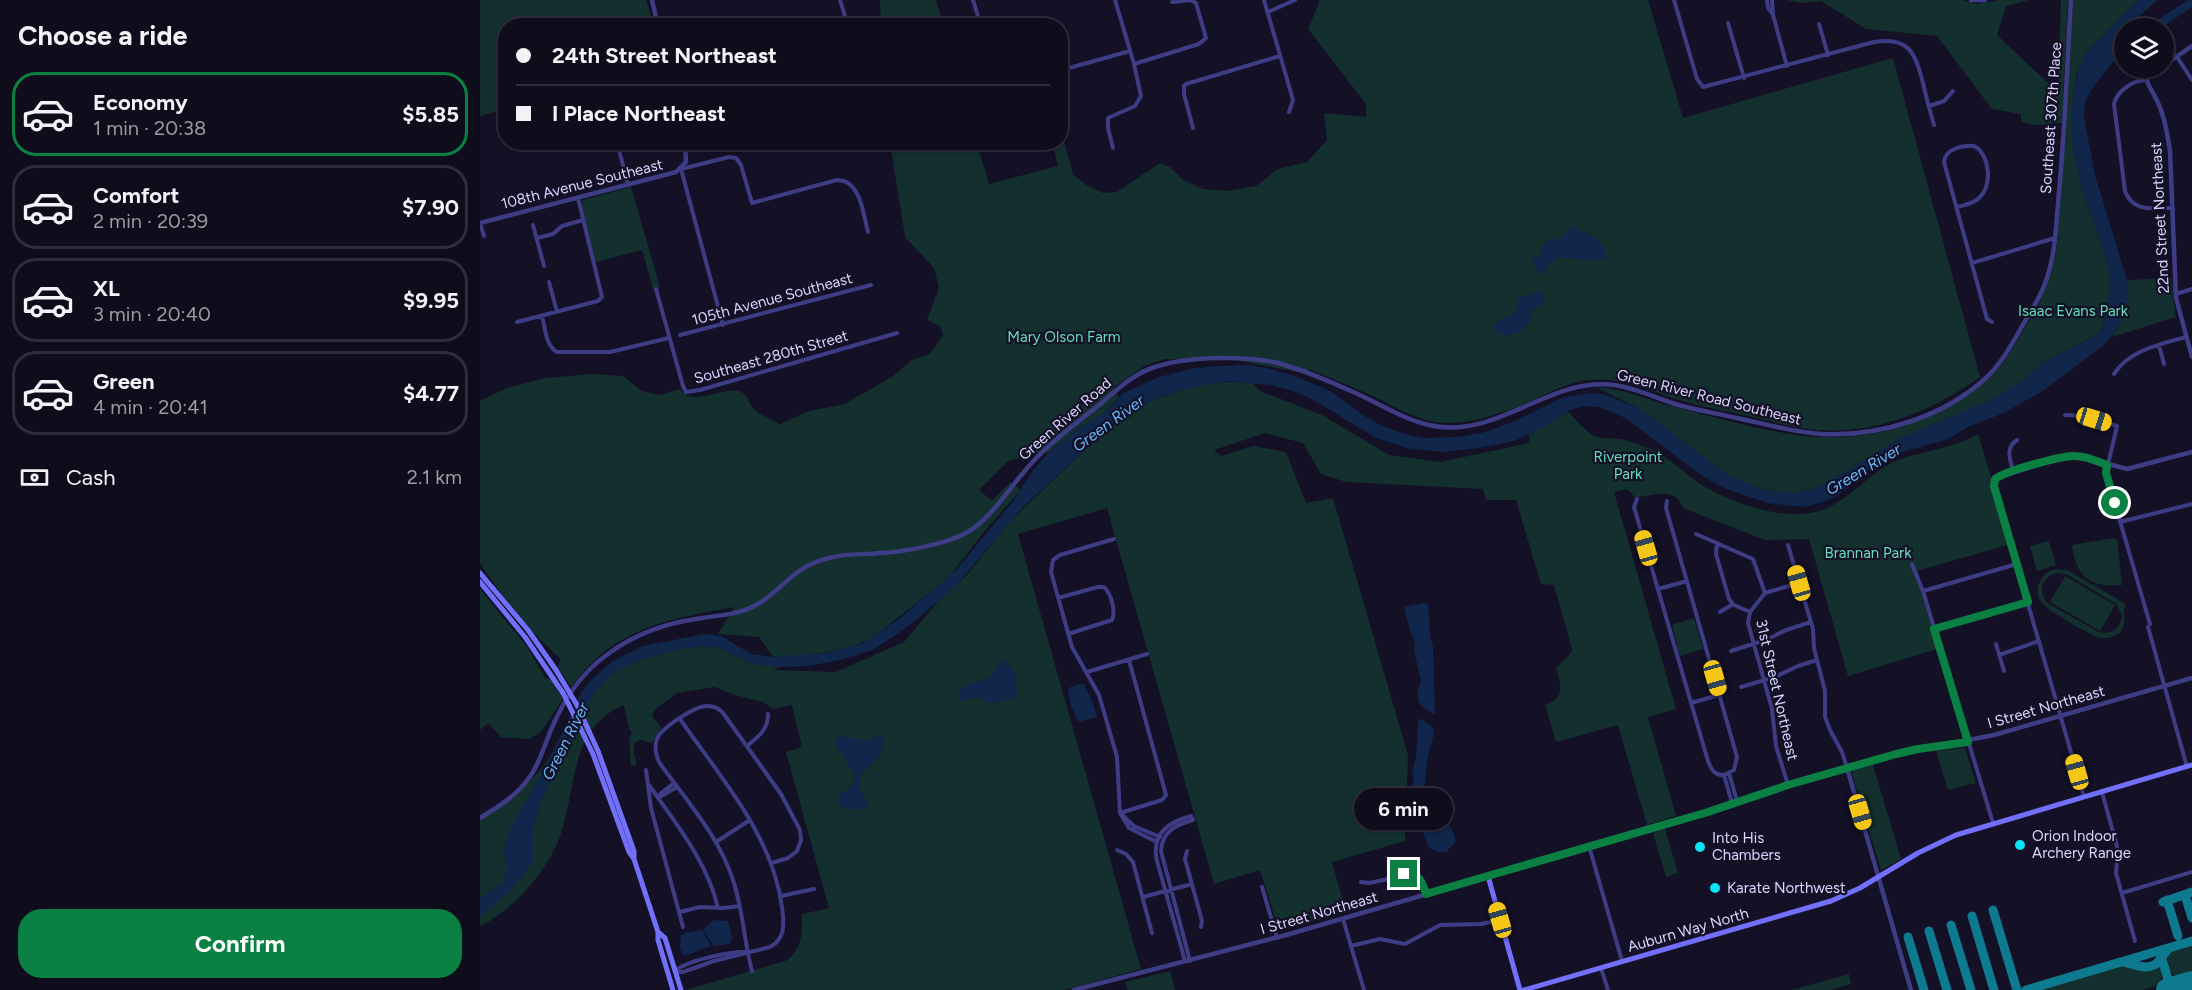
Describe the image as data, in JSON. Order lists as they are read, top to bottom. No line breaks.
{"streets":{"main road":["Auburn Way North"],"street":["Southeast 307th Place","108th Avenue Southeast","22nd Street Northeast","105th Avenue Southeast","Southeast 280th Street","Green River Road Southeast","Green River Road","31st Street Northeast","I Street Northeast"]},"crossings":[["Southeast 307th Place","Green River Road Southeast"],["Green River Road Southeast","Green River Road"],["31st Street Northeast","I Street Northeast"]],"water":["Green River"],"parks":["Isaac Evans Park","Mary Olson Farm","Riverpoint Park","Brannan Park"],"places":["Orion Indoor Archery Range","Into His Chambers","Karate Northwest"],"page":{"heading":"Choose a ride","banner":["24th Street Northeast","I Place Northeast"],"list":[{"name":"Economy","note":"1 min · 20:38","value":"$5.85"},{"name":"Comfort","note":"2 min · 20:39","value":"$7.90"},{"name":"XL","note":"3 min · 20:40","value":"$9.95"},{"name":"Green","note":"4 min · 20:41","value":"$4.77"}],"pay":["Cash","2.1 km"],"bubble":"6 min","buttons":"Confirm"}}
